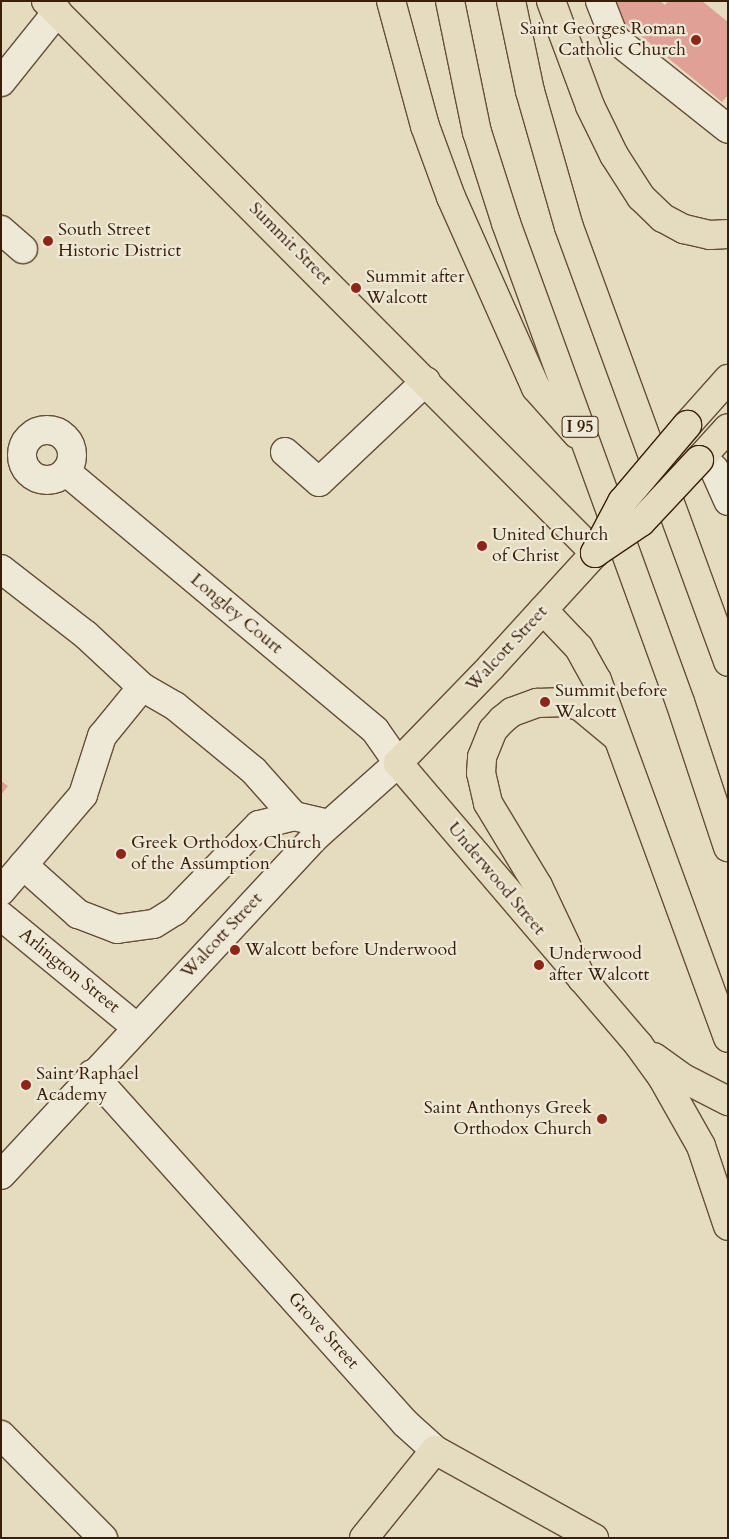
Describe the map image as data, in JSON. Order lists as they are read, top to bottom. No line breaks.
{"streets":{"main road":["Summit Street","I 95","Walcott Street","Underwood Street","Grove Street"],"street":["Longley Court","Arlington Street"]},"crossings":[["Summit Street","Walcott Street"],["Longley Court","Walcott Street"],["Longley Court","Underwood Street"],["Walcott Street","Underwood Street"],["Walcott Street","Arlington Street"],["Walcott Street","Grove Street"]],"places":["Saint Georges Roman Catholic Church","South Street Historic District","Summit after Walcott","United Church of Christ","Summit before Walcott","Greek Orthodox Church of the Assumption","Walcott before Underwood","Underwood after Walcott","Saint Raphael Academy","Saint Anthonys Greek Orthodox Church"]}
